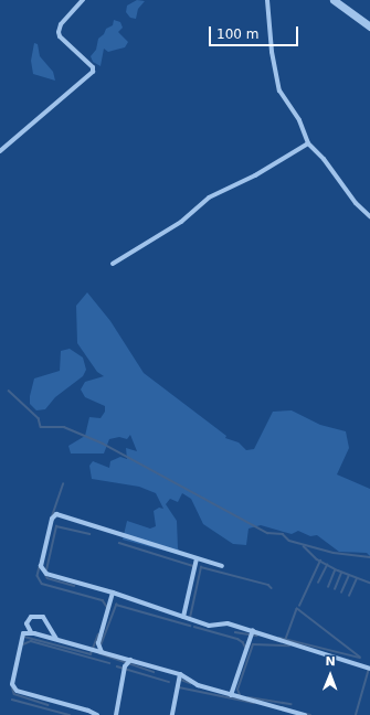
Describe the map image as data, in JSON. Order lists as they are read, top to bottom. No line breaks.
{"scale_bar":"100 m","north":"top"}
